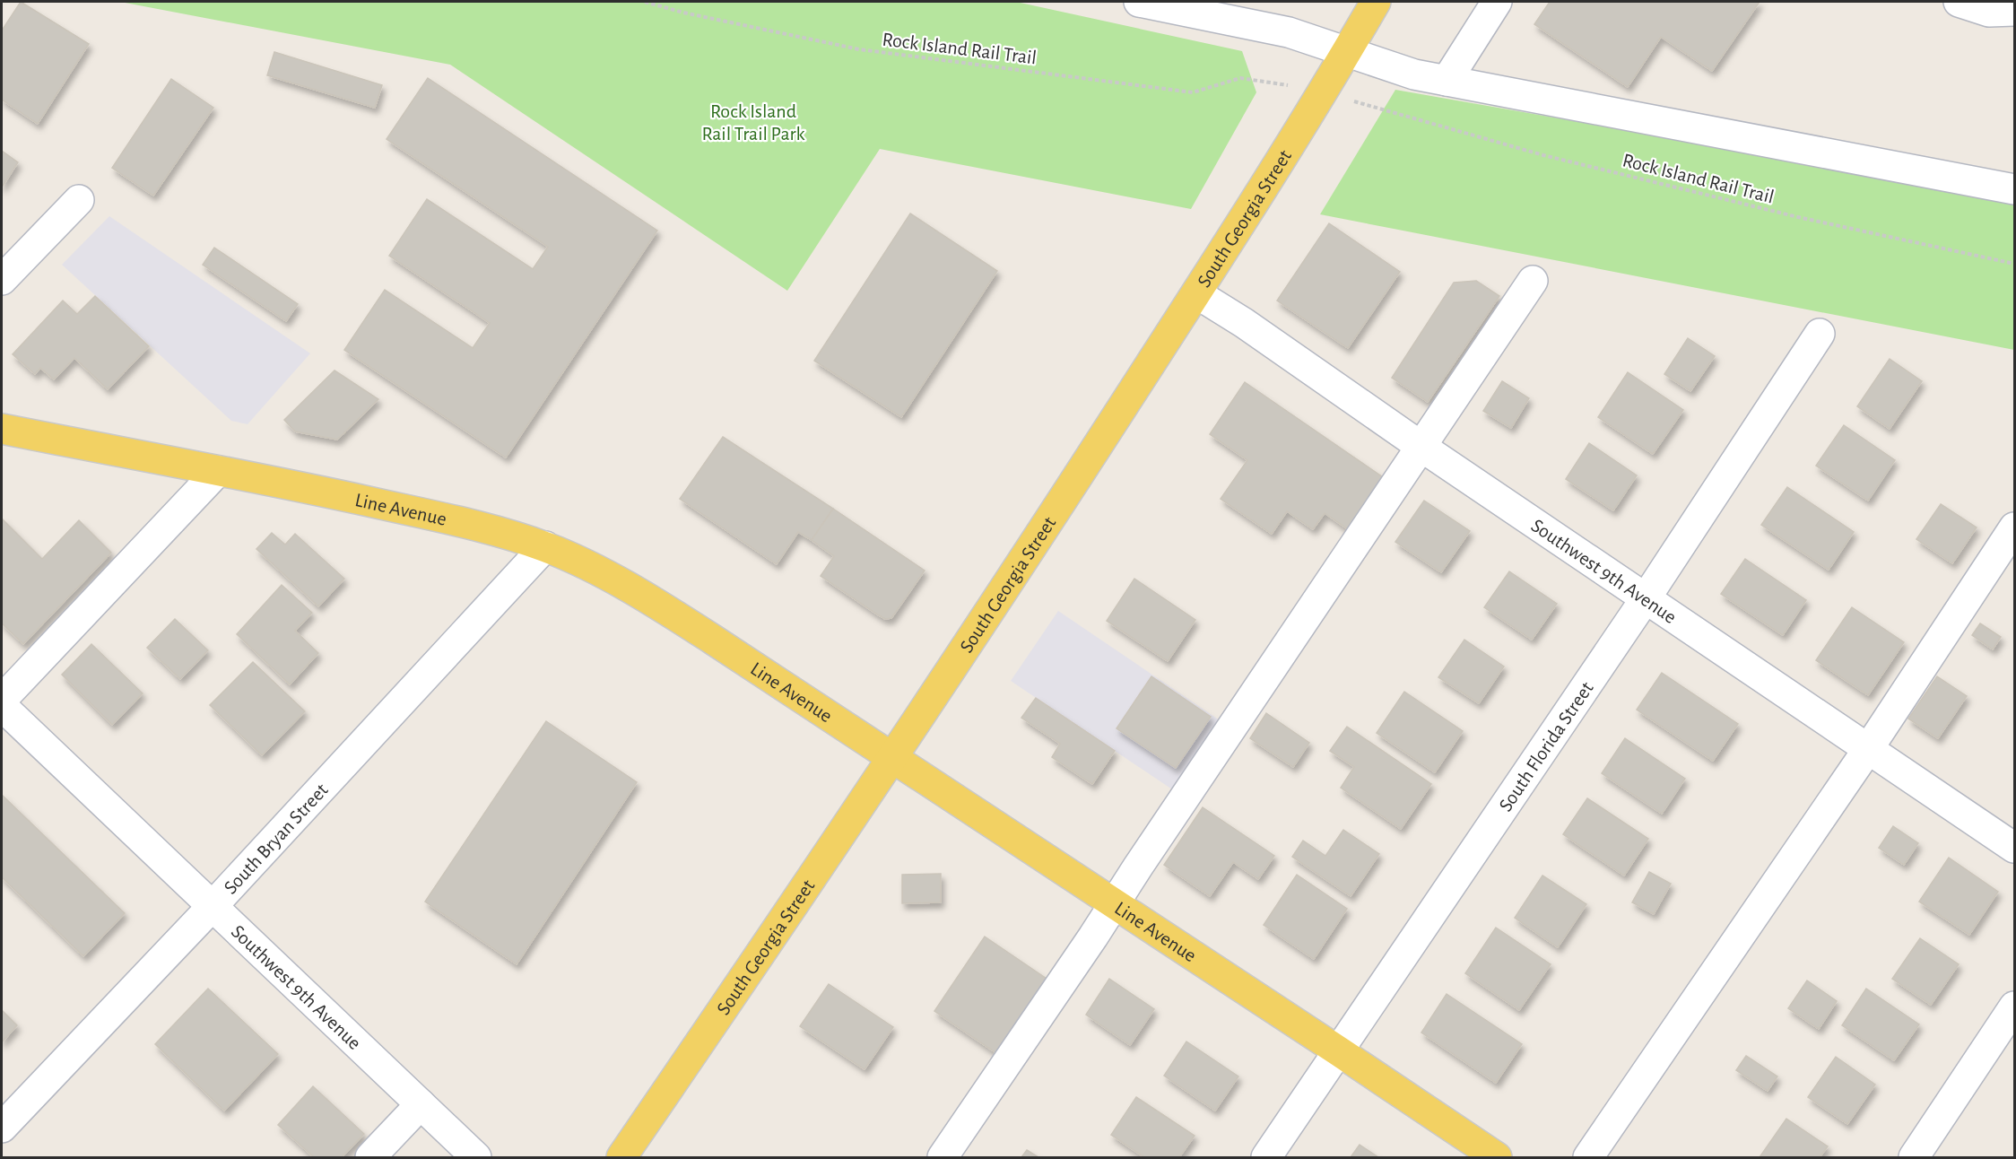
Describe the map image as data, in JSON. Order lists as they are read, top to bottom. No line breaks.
{"streets":{"main road":["South Georgia Street","Line Avenue"],"street":["Southwest 9th Avenue","South Florida Street","South Bryan Street"],"path":["Rock Island Rail Trail"]},"crossings":[["South Georgia Street","Line Avenue"],["South Georgia Street","Southwest 9th Avenue"],["Line Avenue","South Florida Street"],["Line Avenue","South Bryan Street"],["Southwest 9th Avenue","South Florida Street"],["Southwest 9th Avenue","South Bryan Street"]],"parks":["Rock Island Rail Trail Park"]}
